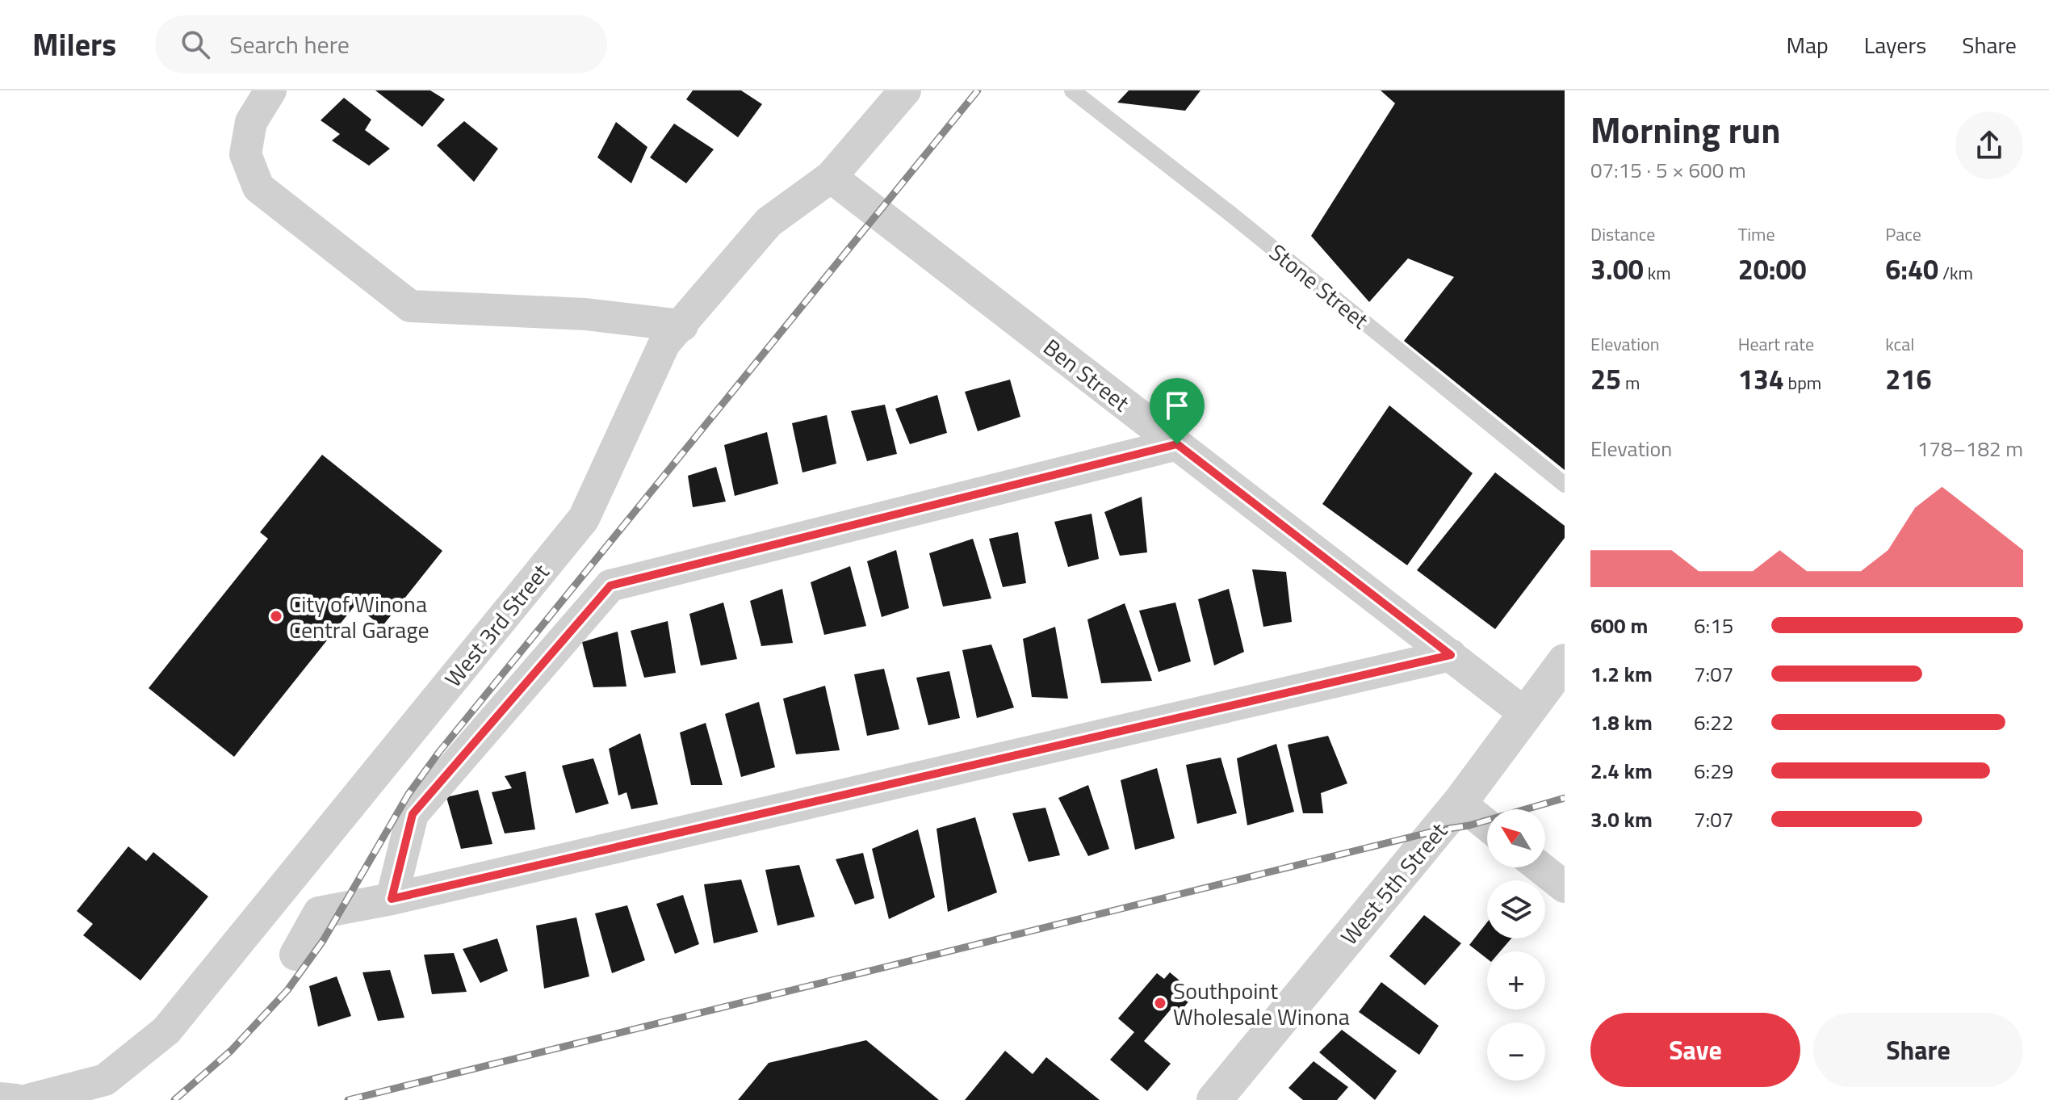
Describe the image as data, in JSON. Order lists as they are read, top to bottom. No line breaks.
{"streets":{"street":["Ben Street","West 3rd Street","West 5th Street"],"lane":["Stone Street"]},"crossings":[["Ben Street","West 3rd Street"],["Ben Street","West 5th Street"]],"places":["City of Winona Central Garage","Southpoint Wholesale Winona"],"north":"top left","page":{"header":"Milers","search":"Search here","nav":["Map","Layers","Share"],"heading":["Morning run","07:15 · 5 × 600 m"],"stats":[["Distance","3.00 km"],["Time","20:00"],["Pace","6:40 /km"],["Elevation","25 m"],["Heart rate","134 bpm"],["kcal","216"]],"chart":["Elevation","178–182 m"],"list":[{"name":"600 m","note":"6:15"},{"name":"1.2 km","note":"7:07"},{"name":"1.8 km","note":"6:22"},{"name":"2.4 km","note":"6:29"},{"name":"3.0 km","note":"7:07"}],"map_buttons":["+","−"],"buttons":["Save","Share"]}}
